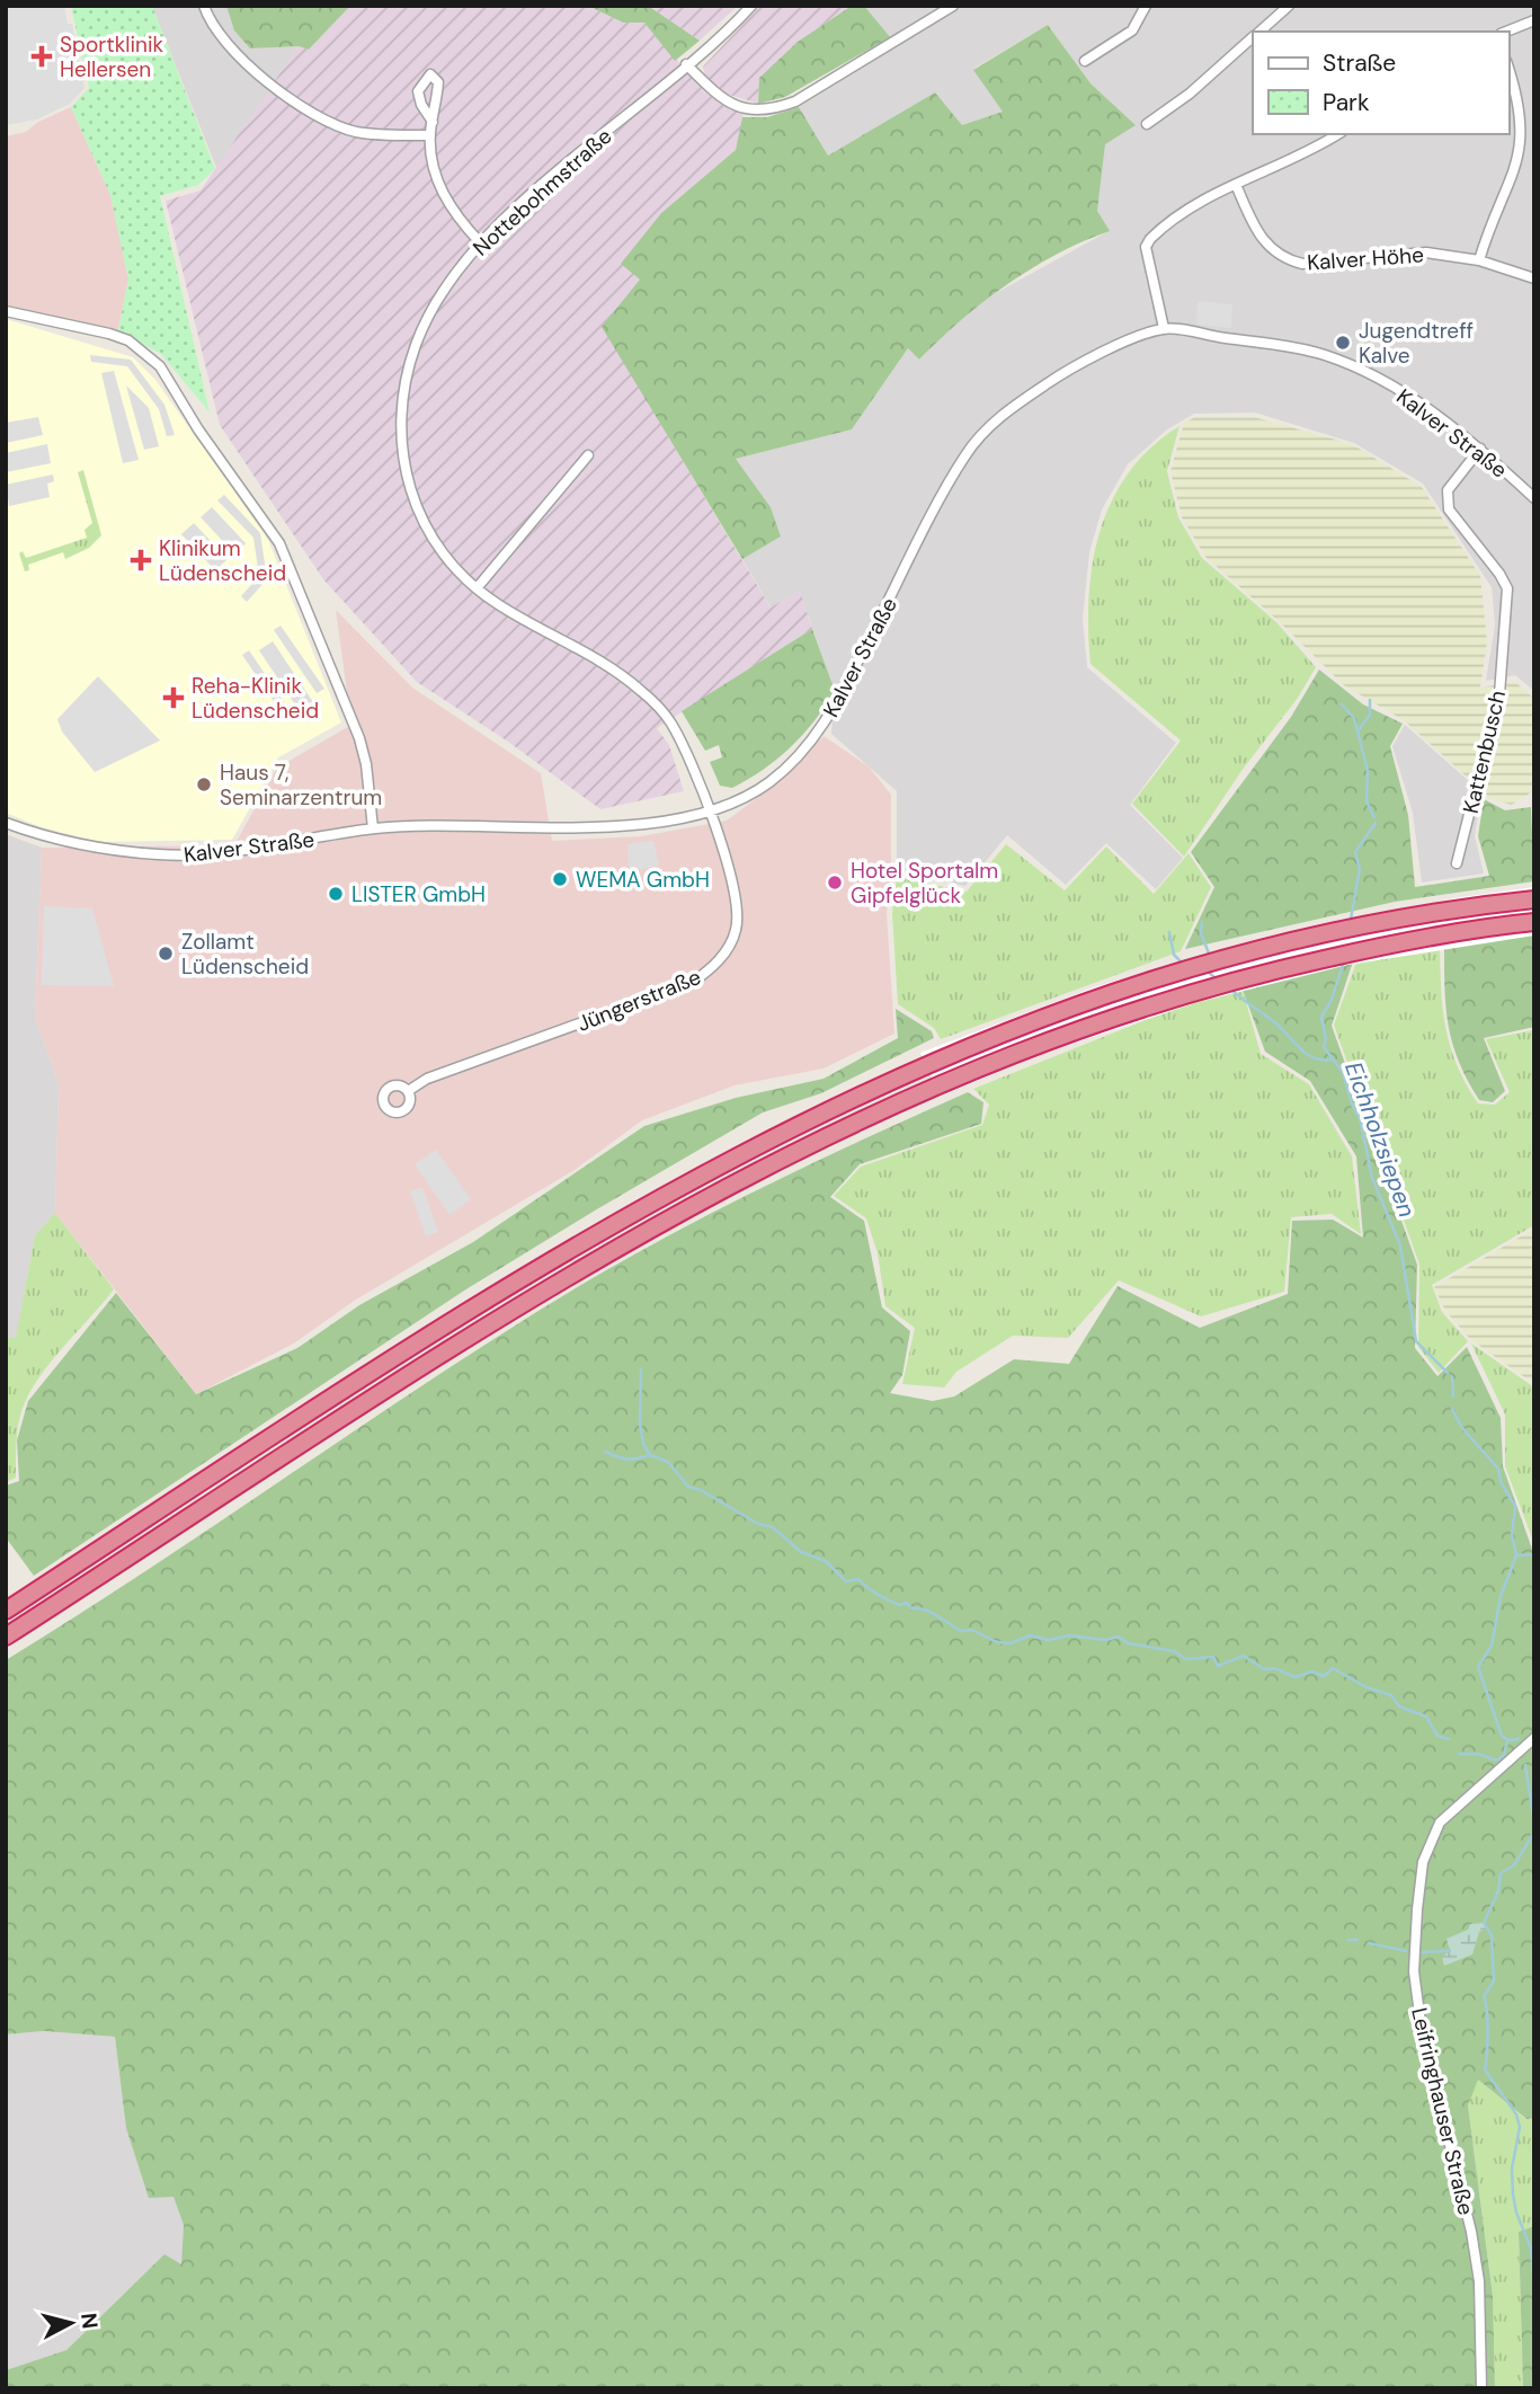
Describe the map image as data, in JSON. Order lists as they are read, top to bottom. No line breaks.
{"streets":{"street":["Nottebohmstraße","Kalver Höhe","Kalver Straße","Kattenbusch","Jüngerstraße","Leifringhauser Straße"]},"crossings":[["Nottebohmstraße","Kalver Straße"],["Nottebohmstraße","Jüngerstraße"],["Kalver Straße","Kattenbusch"],["Kalver Straße","Jüngerstraße"]],"water":["Eichholzsiepen"],"places":{"health":["Sportklinik Hellersen","Klinikum Lüdenscheid","Reha-Klinik Lüdenscheid"],"other":["Jugendtreff Kalve","Haus 7, Seminarzentrum","WEMA GmbH","Hotel Sportalm Gipfelglück","LISTER GmbH","Zollamt Lüdenscheid"]},"legend":["Straße","Park"],"north":"right"}
